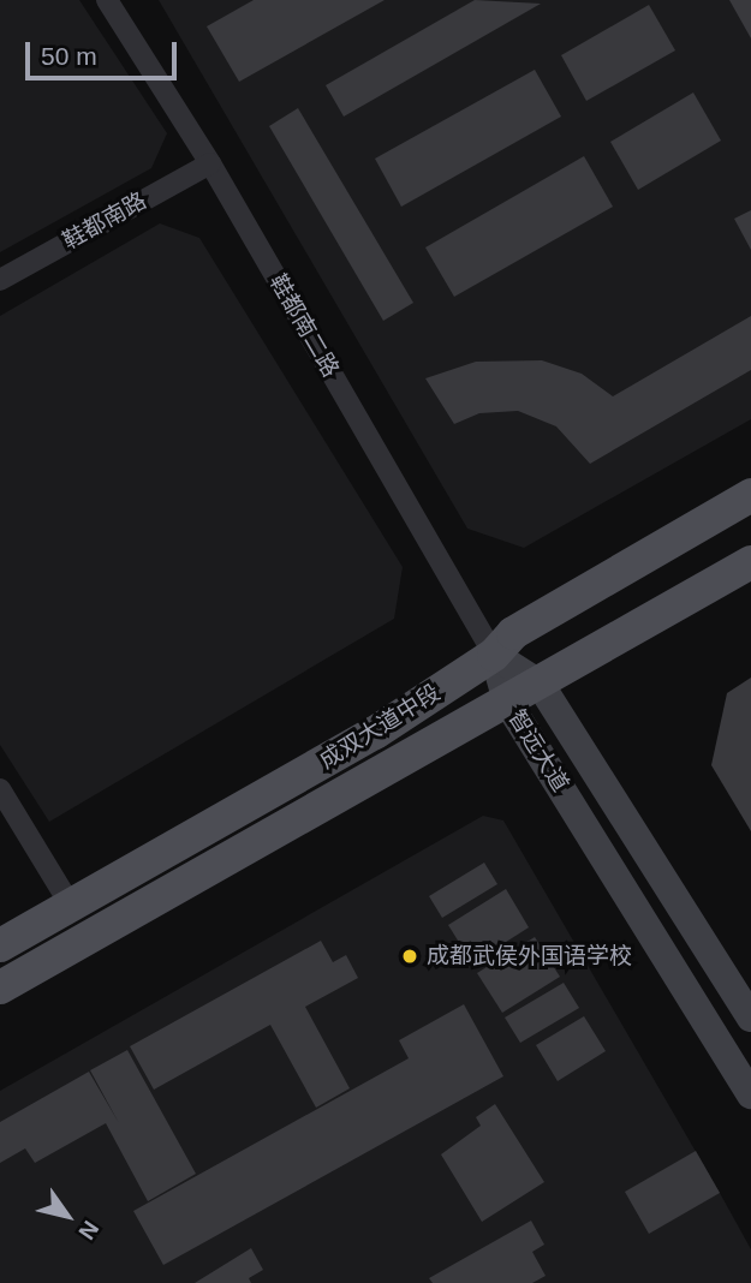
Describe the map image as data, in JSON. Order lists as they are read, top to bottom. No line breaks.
{"streets":{"main road":["成双大道中段","智远大道"],"street":["鞋都南路","鞋都南二路"]},"crossings":[["鞋都南路","鞋都南二路"],["鞋都南二路","成双大道中段"],["鞋都南二路","智远大道"],["成双大道中段","智远大道"]],"places":["成都武侯外国语学校"],"scale_bar":"50 m","north":"bottom right"}
